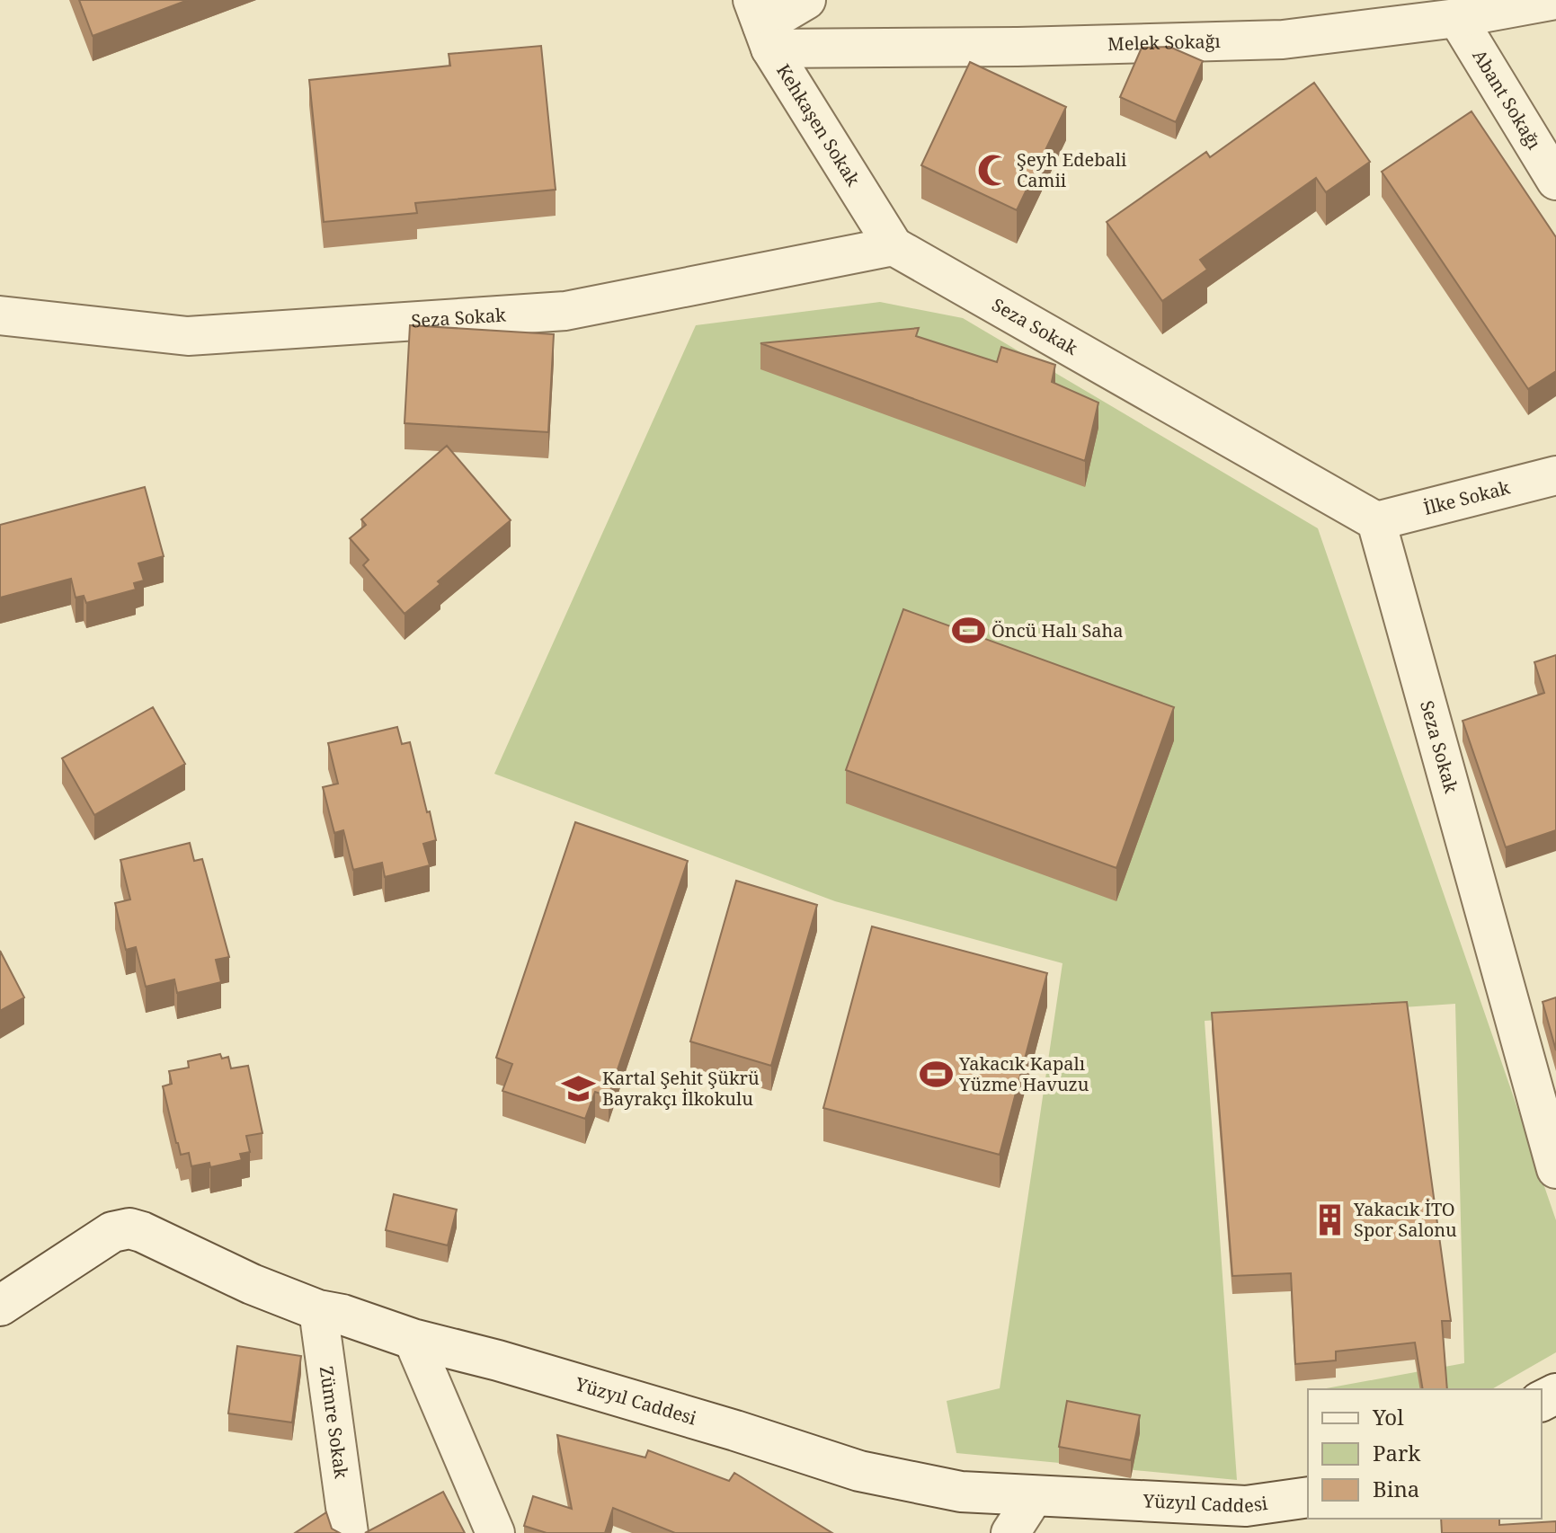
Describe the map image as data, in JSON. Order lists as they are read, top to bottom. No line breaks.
{"streets":{"street":["Melek Sokağı","Abant Sokağı","Kehkaşen Sokak","Seza Sokak","İlke Sokak","Yüzyıl Caddesi","Zümre Sokak"]},"crossings":[["Melek Sokağı","Abant Sokağı"],["Melek Sokağı","Kehkaşen Sokak"],["Kehkaşen Sokak","Seza Sokak"],["Seza Sokak","İlke Sokak"],["Yüzyıl Caddesi","Zümre Sokak"]],"places":{"mosque":["Şeyh Edebali Camii"],"sports":["Öncü Halı Saha","Yakacık Kapalı Yüzme Havuzu"],"school or university":["Kartal Şehit Şükrü Bayrakçı İlkokulu"],"building":["Yakacık İTO Spor Salonu"]},"legend":["Yol","Park","Bina"]}
